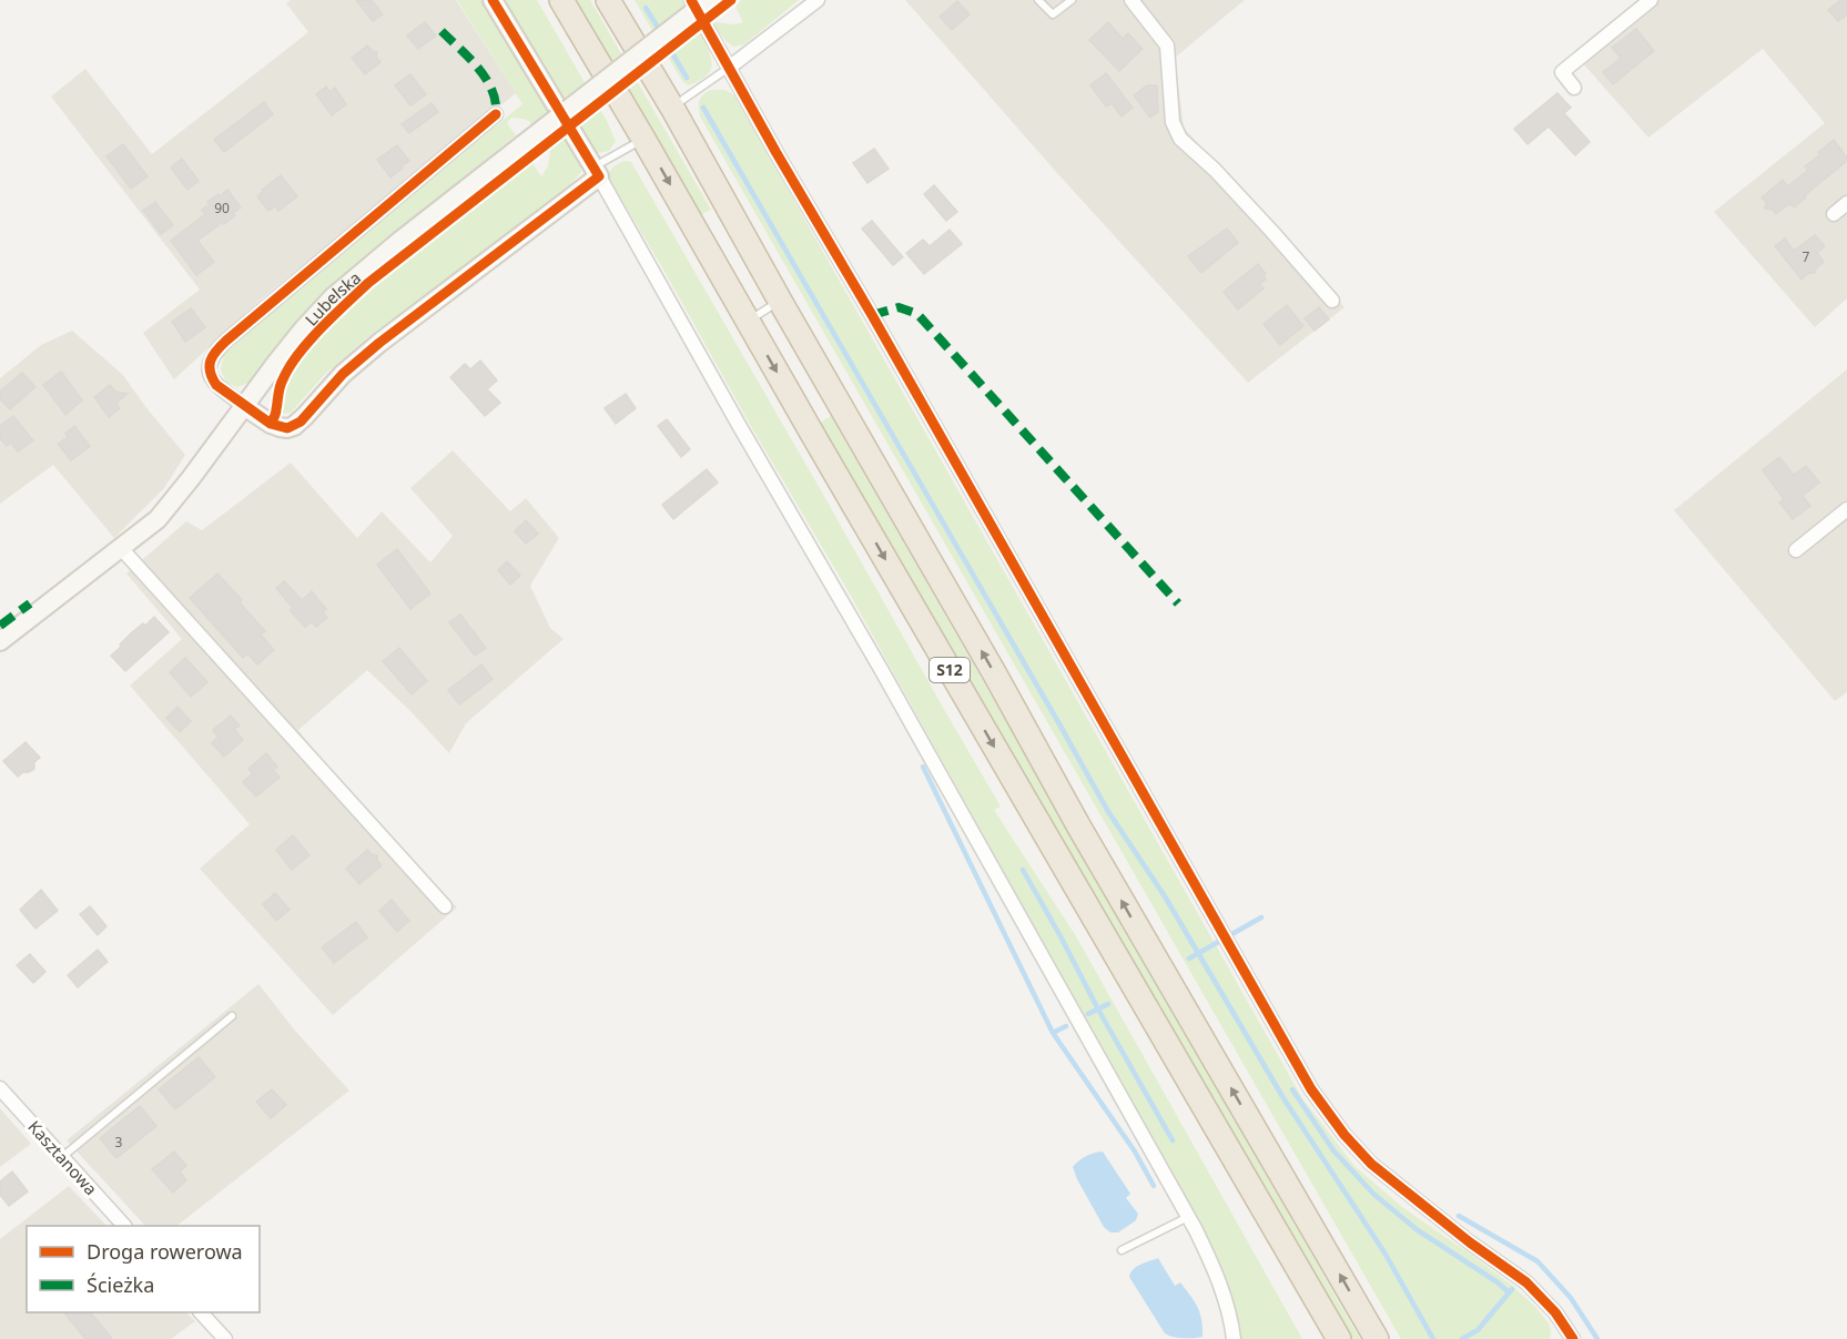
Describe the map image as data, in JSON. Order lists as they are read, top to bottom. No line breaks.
{"streets":{"highway":["S12"],"street":["Lubelska","Kasztanowa"]},"house_numbers":["90","7","3"],"legend":["Droga rowerowa","Ścieżka"]}
